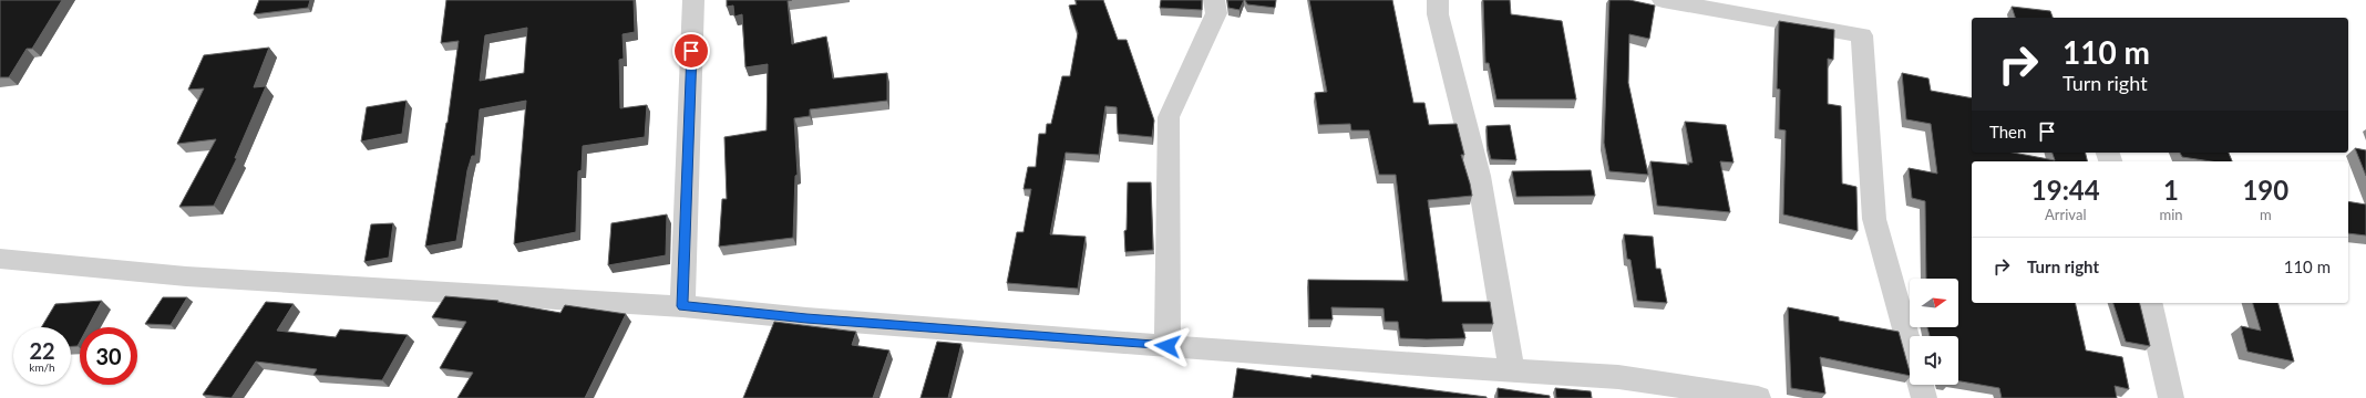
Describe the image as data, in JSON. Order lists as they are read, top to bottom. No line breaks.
{"north":"right","page":{"turn":["110 m","Turn right"],"then":"Then","eta":["19:44","Arrival","1","min","190","m"],"list":[{"name":"Turn right","value":"110 m"}],"speed":"22 km/h","limit":"30"}}
